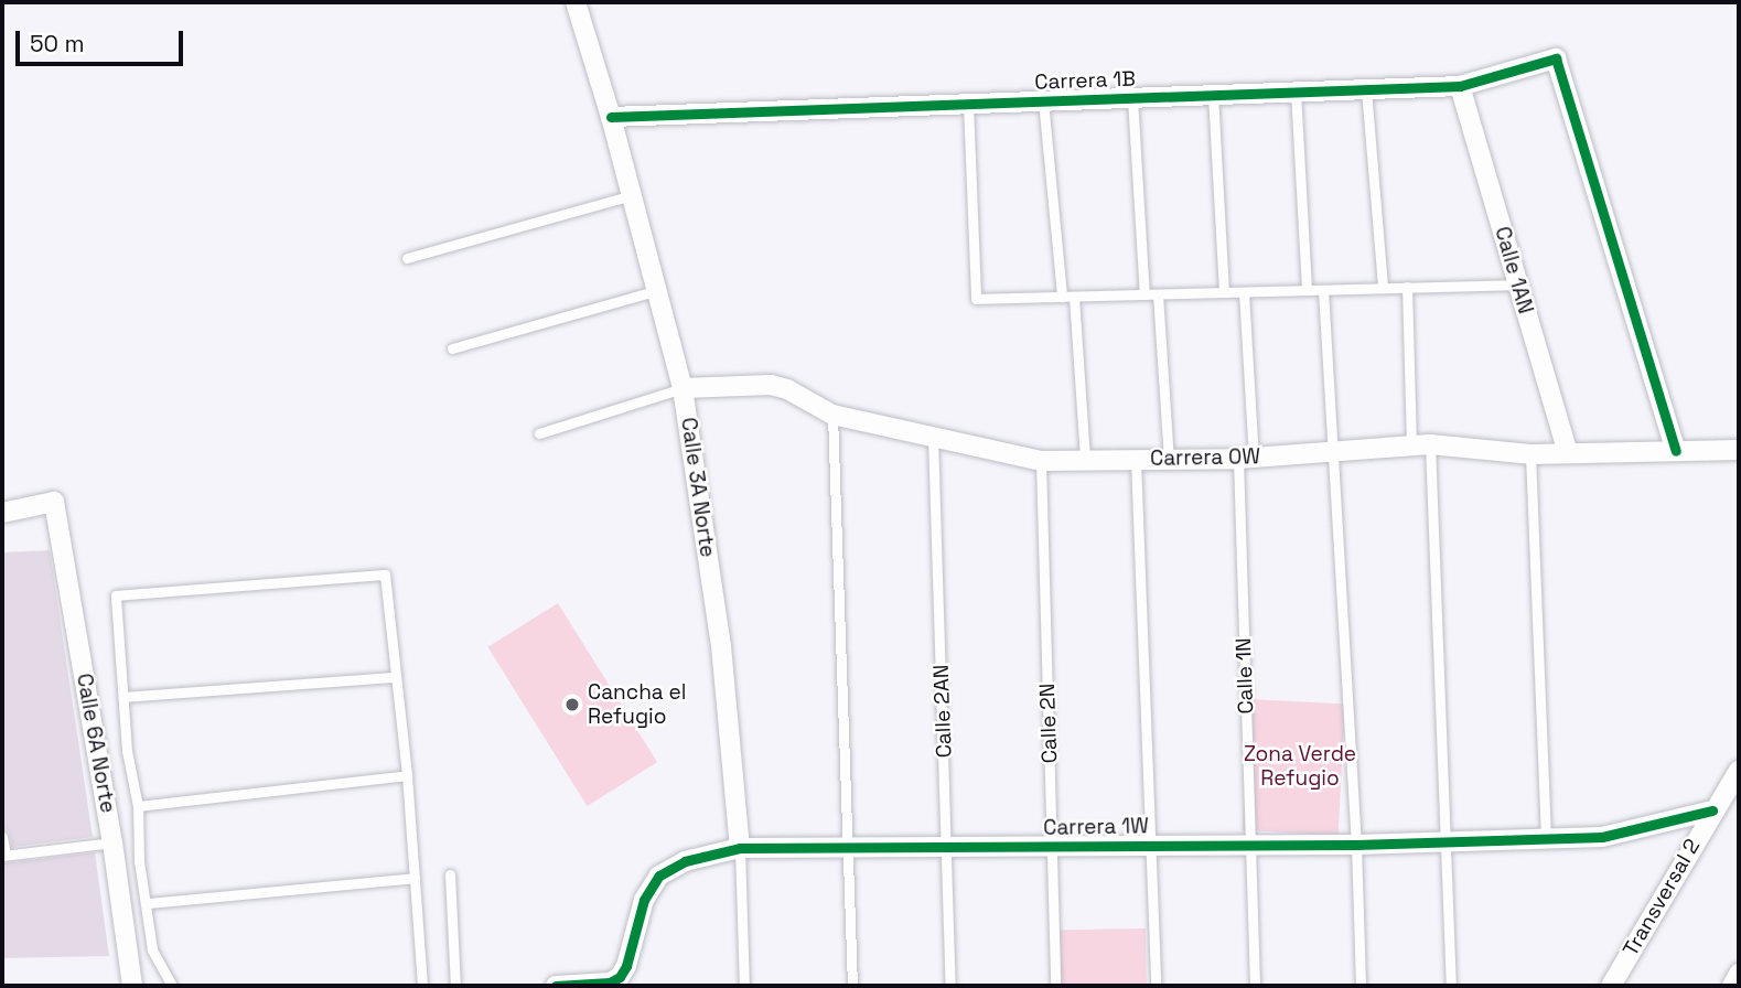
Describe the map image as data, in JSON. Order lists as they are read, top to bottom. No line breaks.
{"streets":{"street":["Carrera 1B","Calle 1AN","Carrera 0W","Calle 3A Norte","Calle 6A Norte","Carrera 1W","Transversal 2"],"lane":["Calle 1N","Calle 2AN","Calle 2N"]},"crossings":[["Carrera 1B","Calle 1AN"],["Carrera 1B","Carrera 0W"],["Carrera 1B","Calle 3A Norte"],["Calle 1AN","Carrera 0W"],["Carrera 0W","Calle 3A Norte"],["Carrera 0W","Calle 1N"],["Carrera 0W","Calle 2AN"],["Carrera 0W","Calle 2N"],["Calle 3A Norte","Carrera 1W"],["Calle 1N","Carrera 1W"],["Calle 2AN","Carrera 1W"],["Calle 2N","Carrera 1W"],["Carrera 1W","Transversal 2"]],"parks":["Zona Verde Refugio"],"places":["Cancha el Refugio"],"scale_bar":"50 m"}
